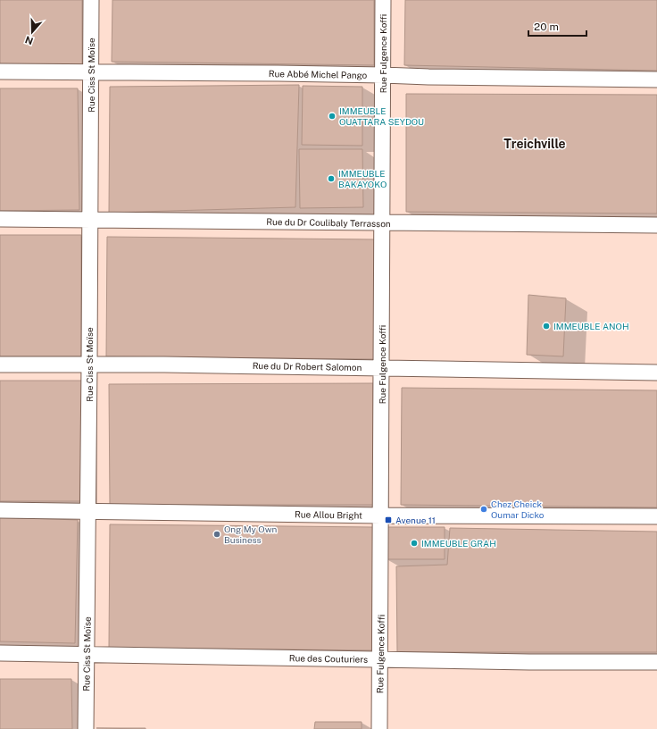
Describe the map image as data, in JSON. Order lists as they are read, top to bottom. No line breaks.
{"streets":{"street":["Rue Fulgence Koffi","Rue Abbé Michel Pango","Rue Ciss St Moïse","Rue du Dr Coulibaly Terrasson","Rue du Dr Robert Salomon","Rue Allou Bright","Rue des Couturiers"]},"crossings":[["Rue Fulgence Koffi","Rue Abbé Michel Pango"],["Rue Fulgence Koffi","Rue du Dr Coulibaly Terrasson"],["Rue Fulgence Koffi","Rue du Dr Robert Salomon"],["Rue Fulgence Koffi","Rue Allou Bright"],["Rue Fulgence Koffi","Rue des Couturiers"],["Rue Abbé Michel Pango","Rue Ciss St Moïse"],["Rue Ciss St Moïse","Rue du Dr Coulibaly Terrasson"],["Rue Ciss St Moïse","Rue du Dr Robert Salomon"],["Rue Ciss St Moïse","Rue Allou Bright"],["Rue Ciss St Moïse","Rue des Couturiers"]],"districts":["Treichville"],"places":{"other":["IMMEUBLE OUATTARA SEYDOU","IMMEUBLE BAKAYOKO","IMMEUBLE ANOH","Chez Cheick Oumar Dicko","Ong My Own Business","IMMEUBLE GRAH"],"transit":["Avenue 11"]},"scale_bar":"20 m","north":"bottom"}
